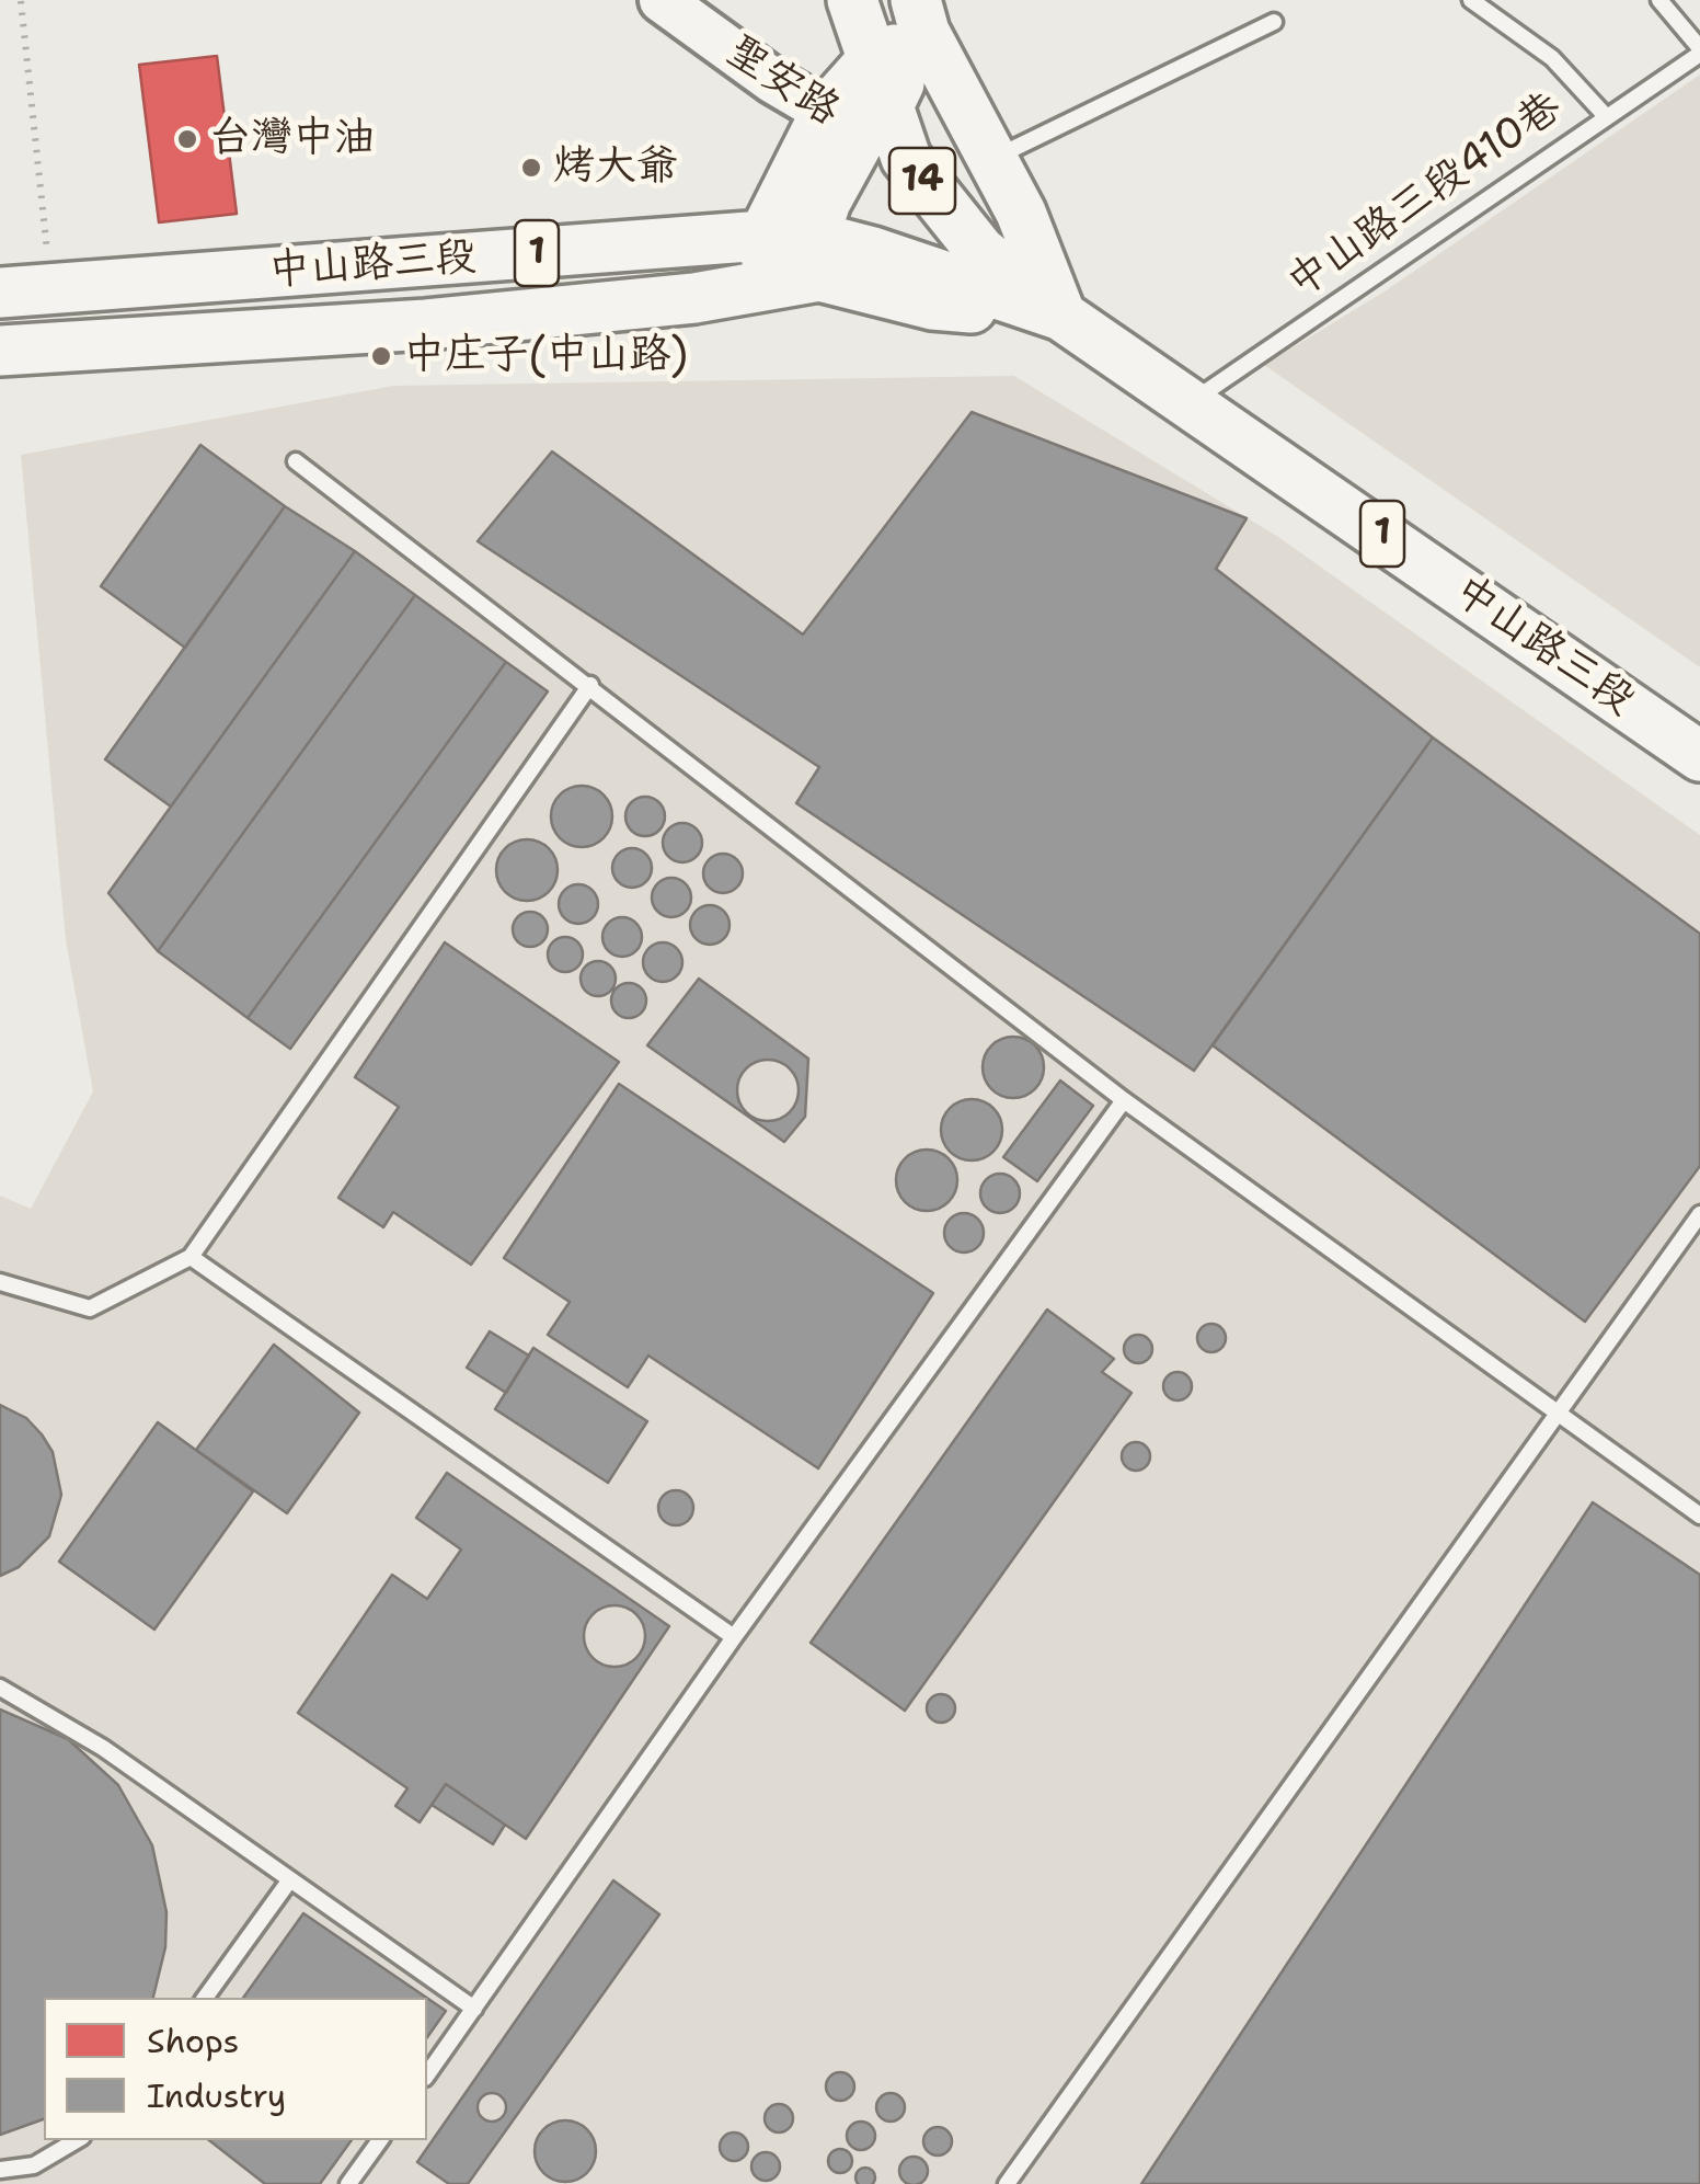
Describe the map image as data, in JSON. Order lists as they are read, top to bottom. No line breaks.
{"streets":{"main road":["14","1","中山路三段"],"street":["聖安路"],"lane":["中山路三段410巷"]},"crossings":[["聖安路","14"],["14","中山路三段"],["中山路三段410巷","中山路三段"]],"places":["台灣中油","烤大爺","中庄子(中山路)"],"legend":["Shops","Industry"]}
